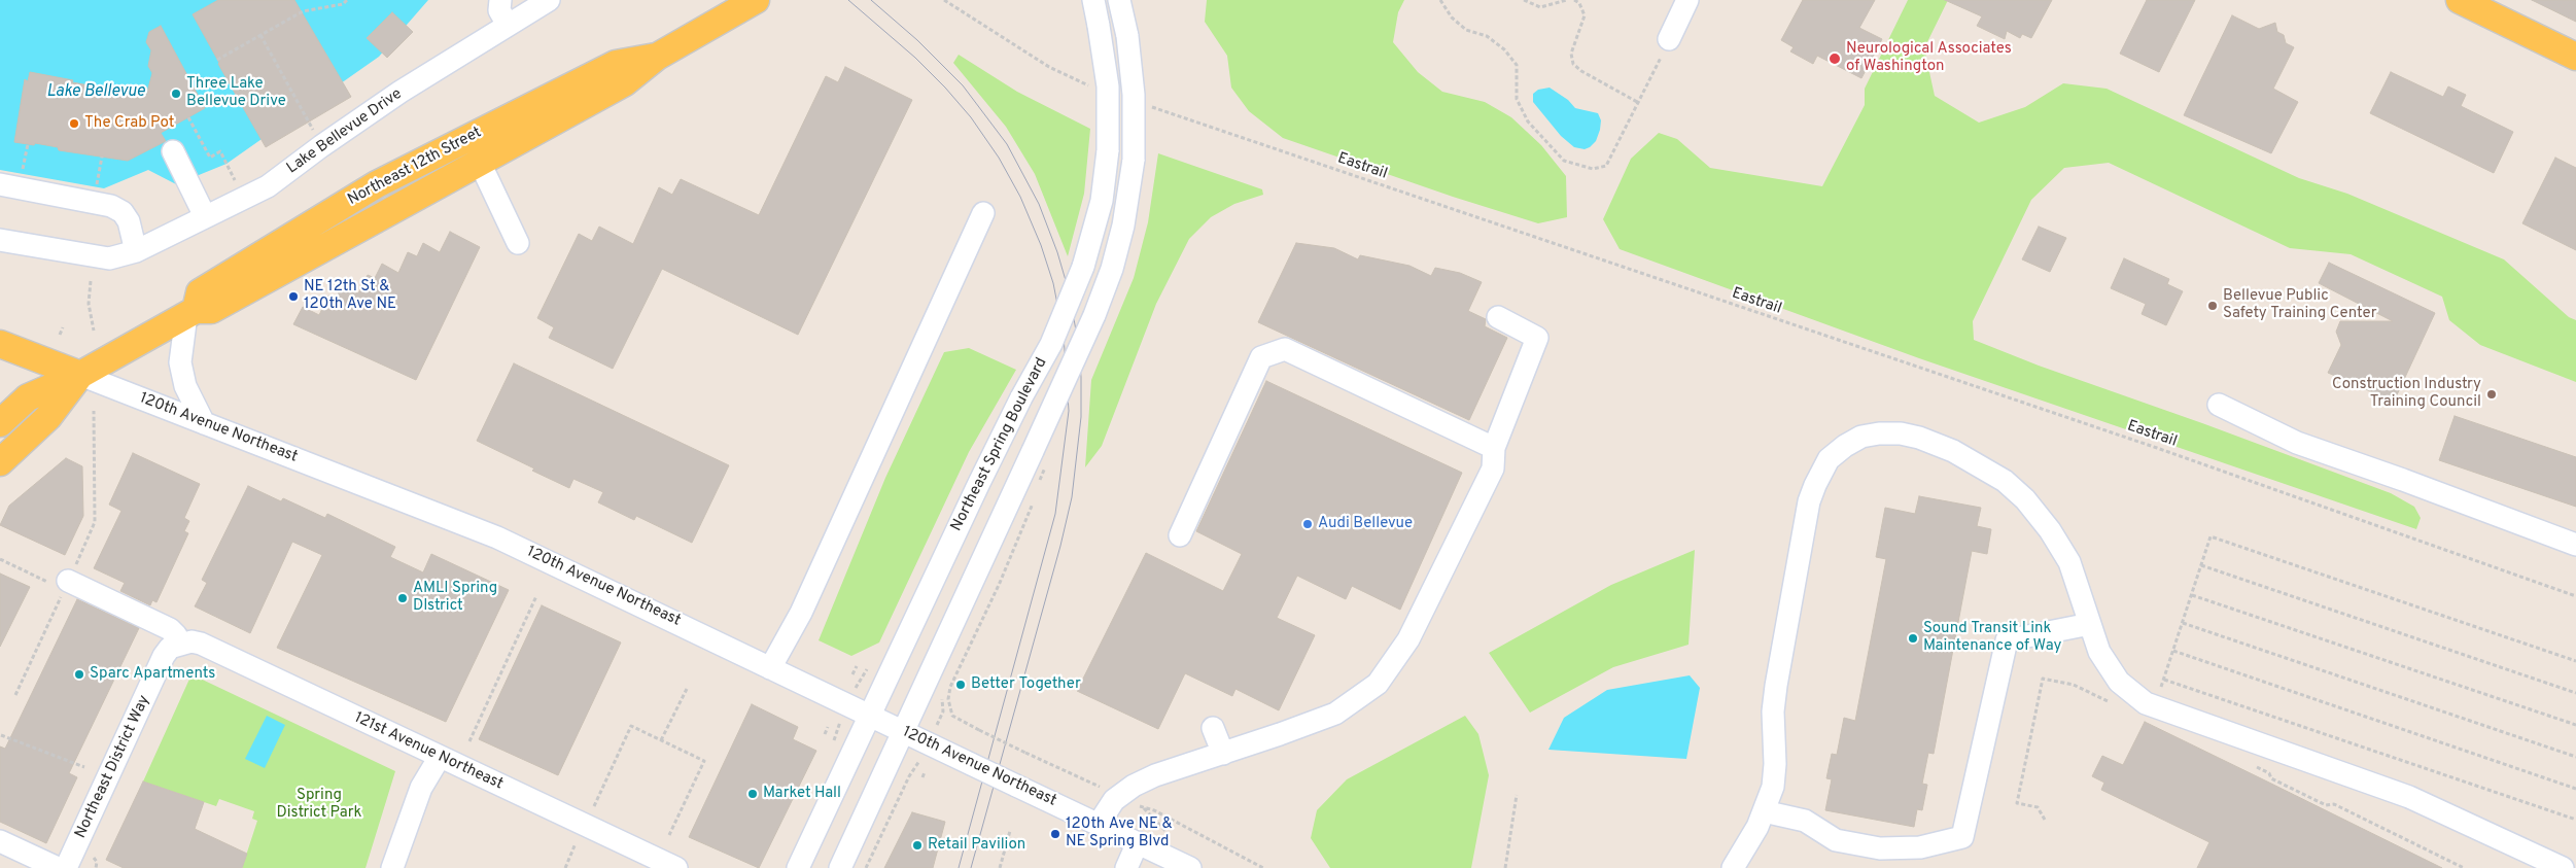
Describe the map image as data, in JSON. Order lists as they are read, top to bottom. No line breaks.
{"streets":{"main road":["Northeast 12th Street","120th Avenue Northeast"],"street":["Lake Bellevue Drive","Northeast Spring Boulevard","121st Avenue Northeast","Northeast District Way"],"path":["Eastrail"]},"crossings":[["Northeast 12th Street","120th Avenue Northeast"],["120th Avenue Northeast","Northeast Spring Boulevard"],["121st Avenue Northeast","Northeast District Way"]],"water":["Lake Bellevue"],"parks":["Spring District Park"],"places":["Neurological Associates of Washington","Three Lake Bellevue Drive","The Crab Pot","NE 12th St & 120th Ave NE","Bellevue Public Safety Training Center","Construction Industry Training Council","Audi Bellevue","AMLI Spring DIstrict","Sound Transit Link Maintenance of Way","Sparc Apartments","Better Together","Market Hall","120th Ave NE & NE Spring Blvd","Retail Pavilion"]}
